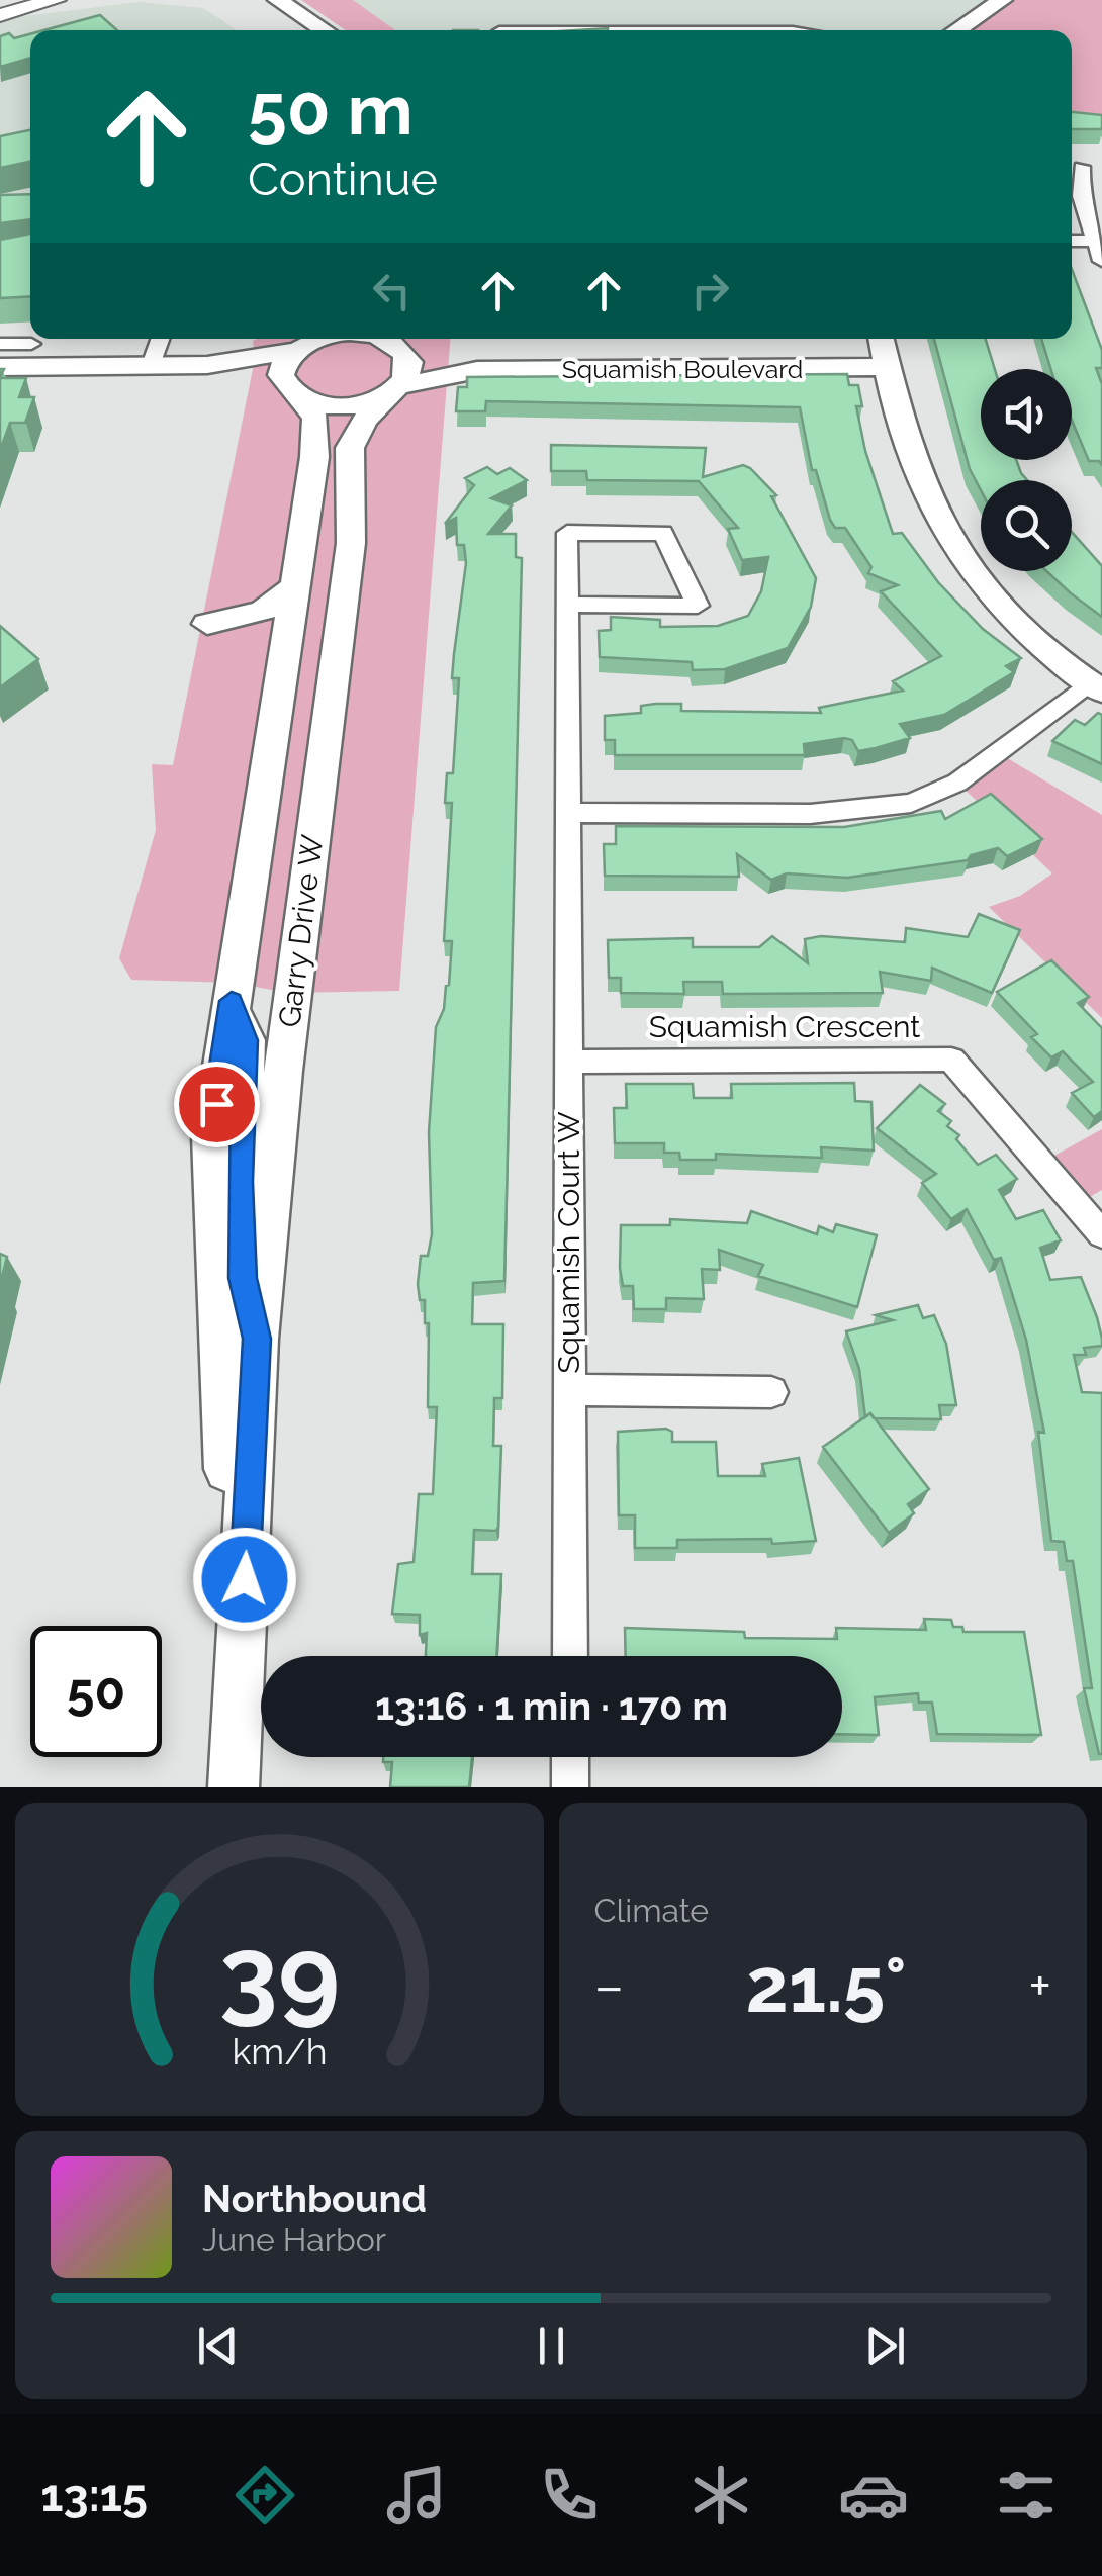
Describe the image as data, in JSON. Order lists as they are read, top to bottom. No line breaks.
{"streets":{"main road":["Squamish Boulevard","Garry Drive W"],"street":["Squamish Crescent","Squamish Court W"]},"crossings":[["Squamish Boulevard","Garry Drive W"],["Squamish Crescent","Squamish Court W"]],"page":{"turn":["50 m","Continue"],"limit":"50","trip":"13:16 · 1 min · 170 m","tile":"Climate","heat":["−","21.5°","+"],"song":["Northbound","June Harbor"],"tabs":"13:15","gauge":["39","km/h"]}}
